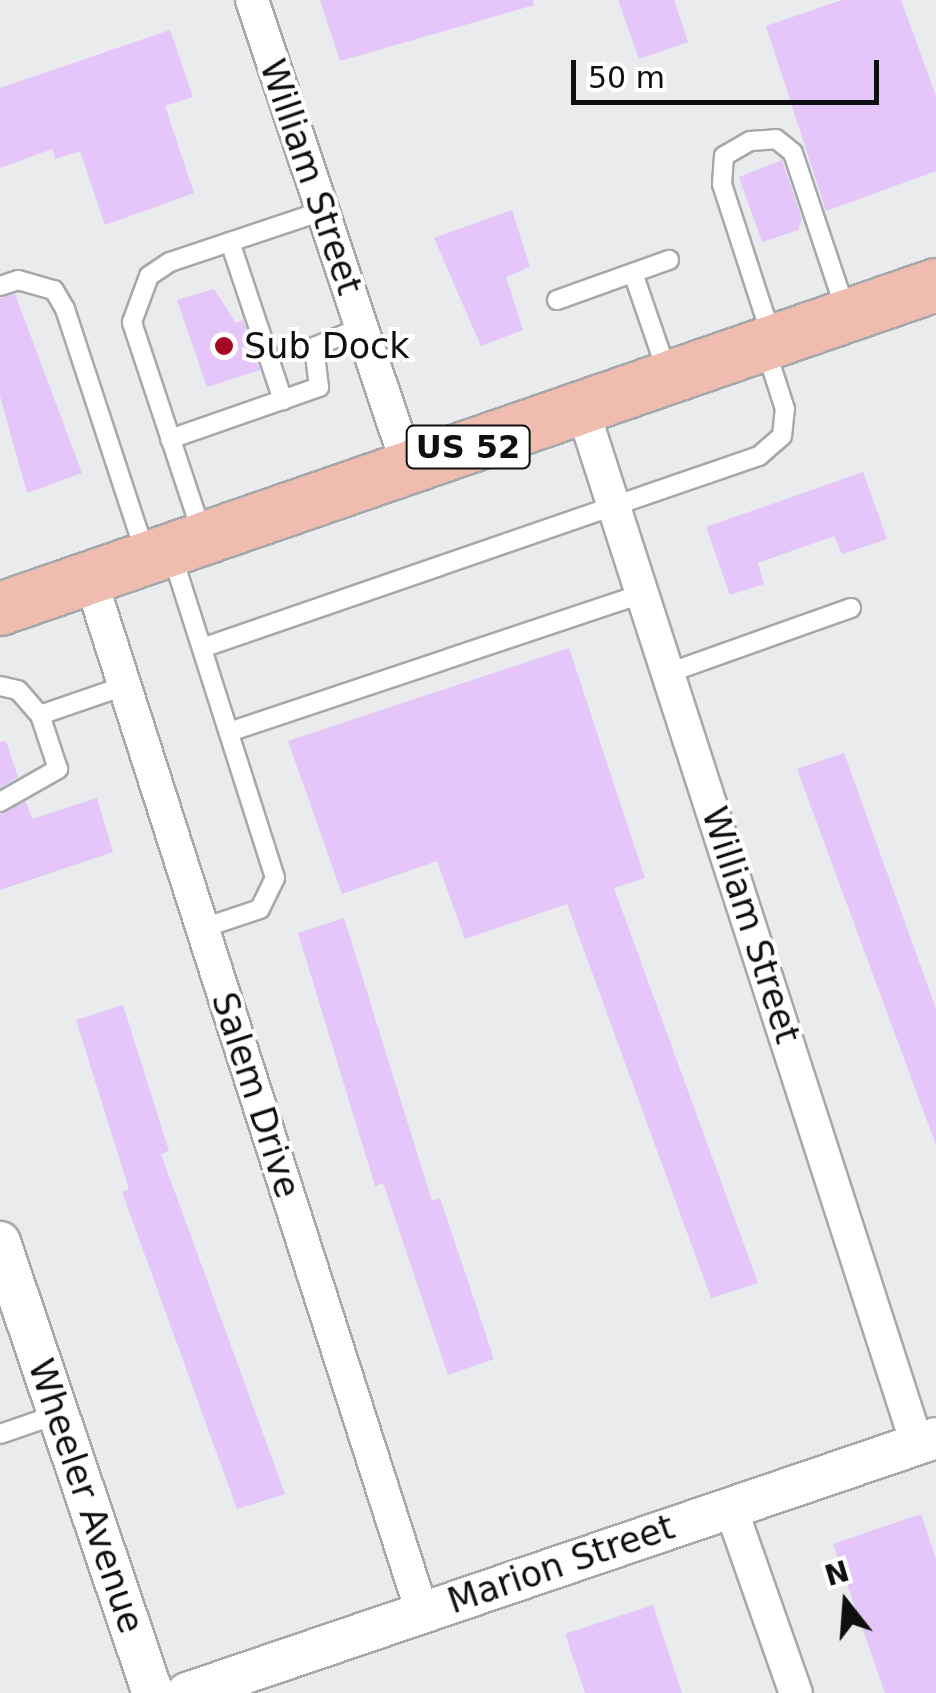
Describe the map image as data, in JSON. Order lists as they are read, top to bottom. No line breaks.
{"streets":{"main road":["US 52"],"street":["William Street","Salem Drive","Wheeler Avenue","Marion Street"]},"crossings":[["William Street","US 52"],["William Street","Marion Street"],["US 52","Salem Drive"],["Salem Drive","Marion Street"]],"places":["Sub Dock"],"scale_bar":"50 m","north":"top"}
